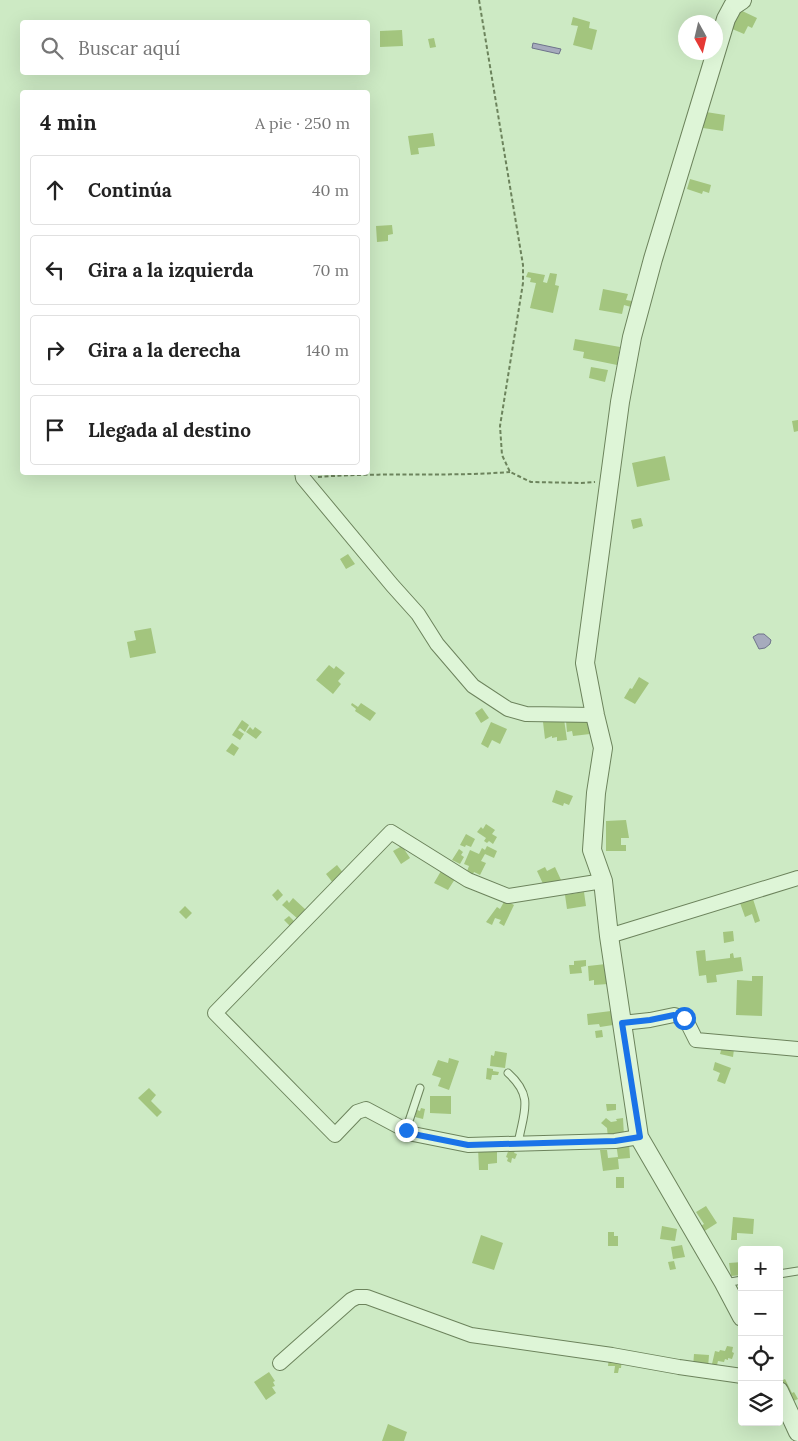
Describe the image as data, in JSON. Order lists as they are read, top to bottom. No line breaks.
{"north":"bottom","page":{"search":"Buscar aquí","heading":["4 min","A pie · 250 m"],"list":[["Continúa","40 m"],["Gira a la izquierda","70 m"],["Gira a la derecha","140 m"],"Llegada al destino"],"map_buttons":["+","−"]}}
